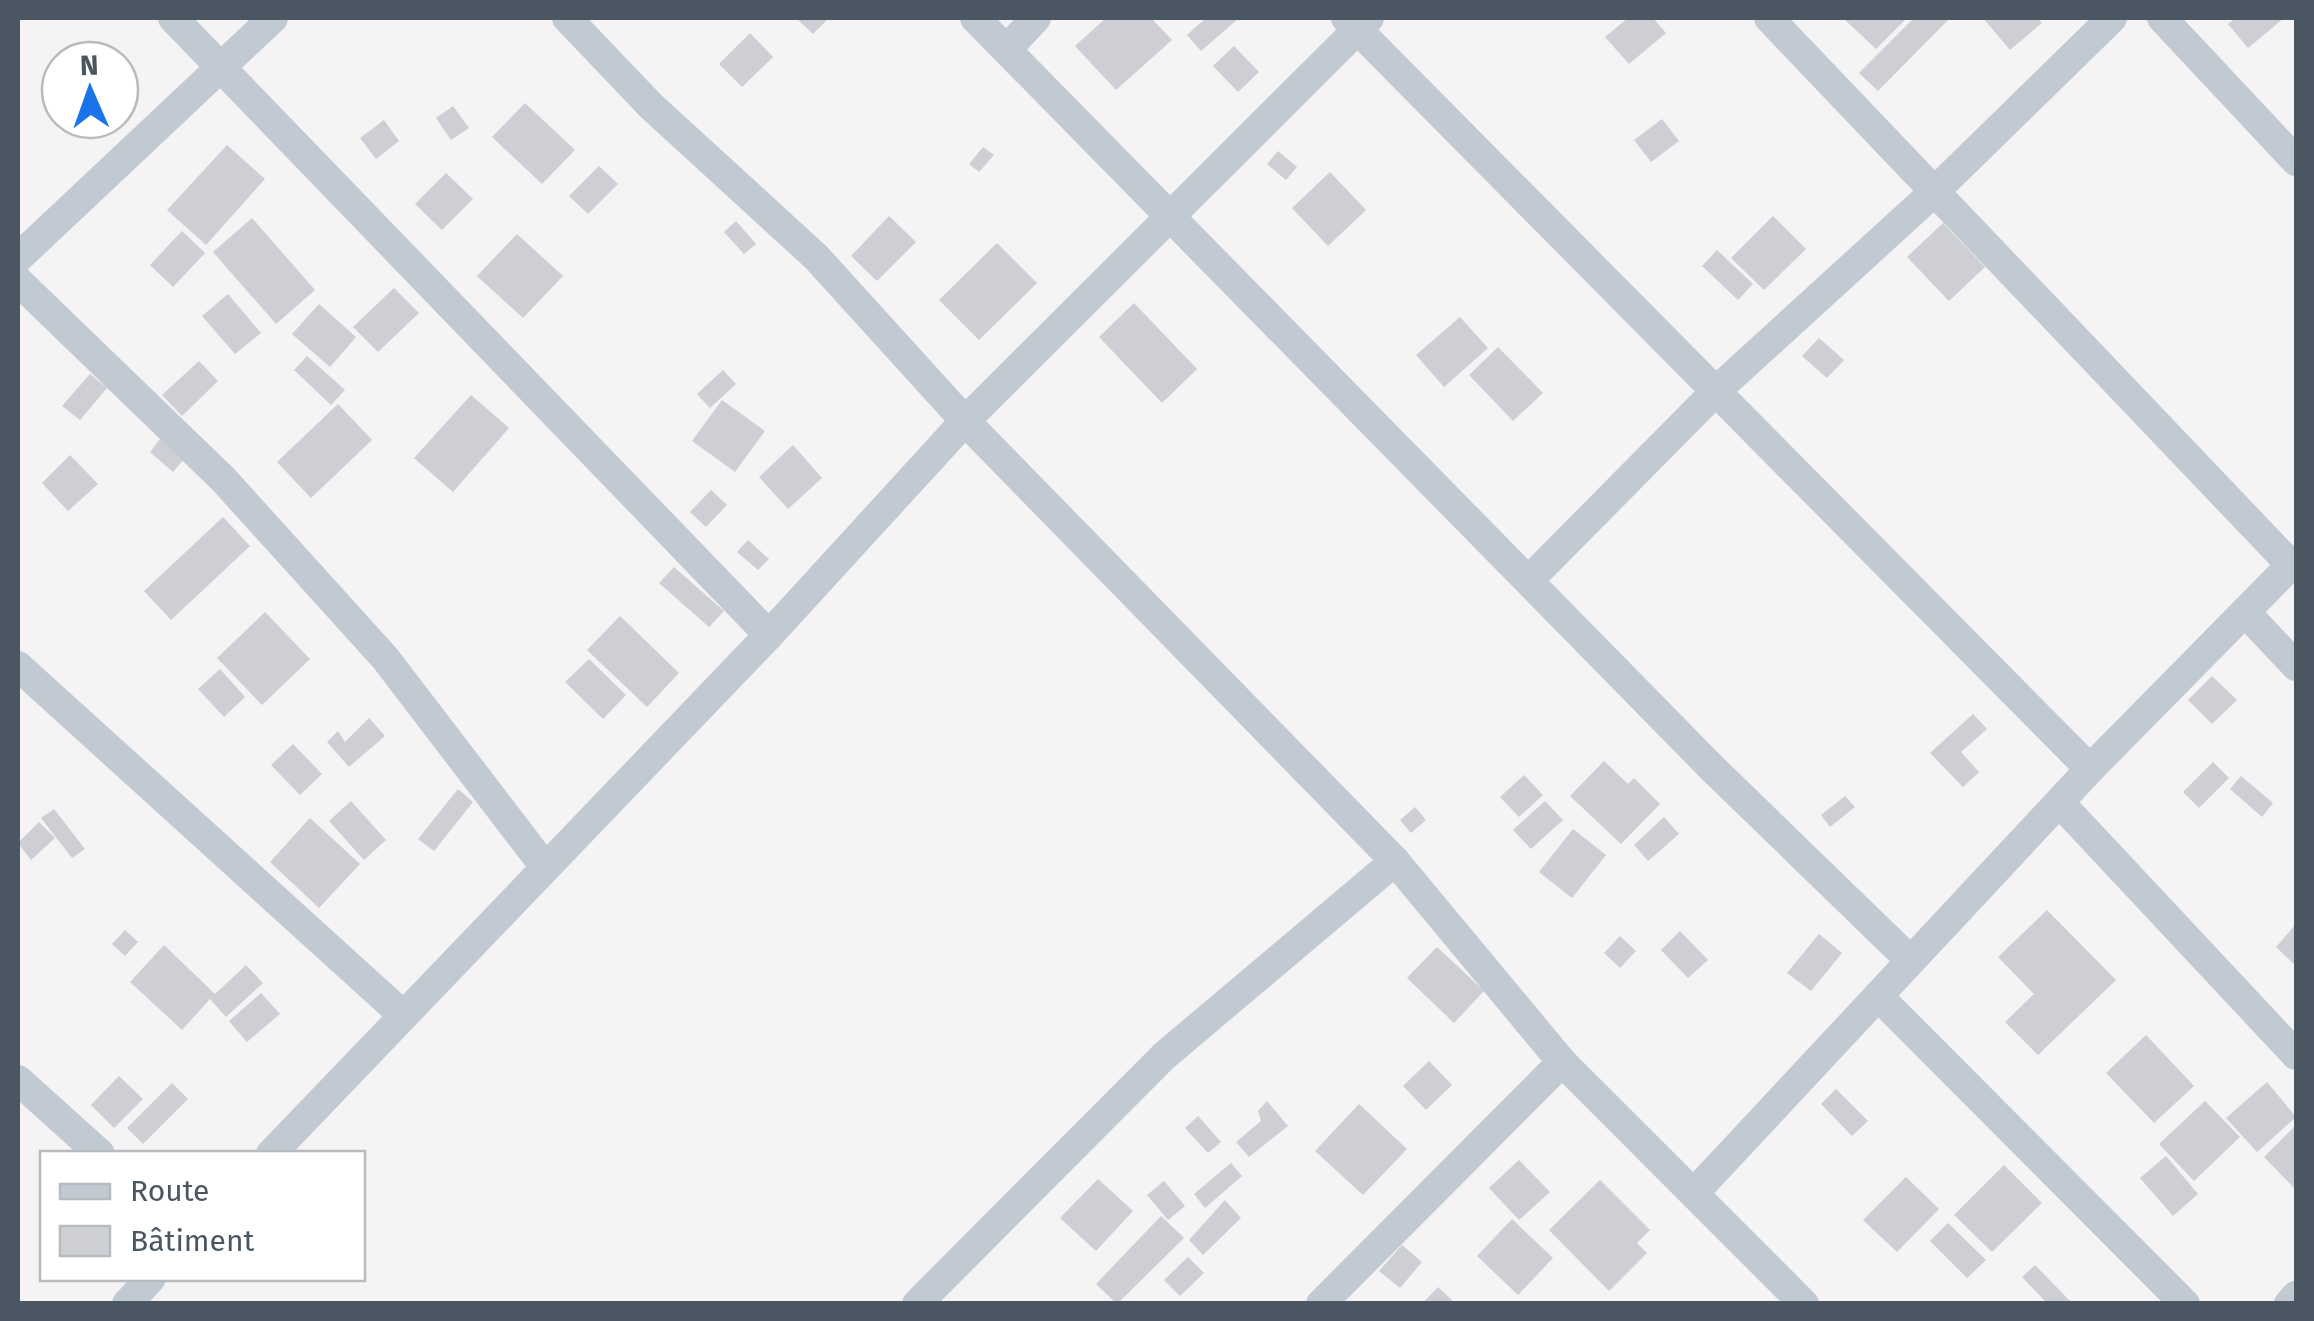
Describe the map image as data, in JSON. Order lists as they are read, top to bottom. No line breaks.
{"legend":["Route","Bâtiment"],"north":"top"}
